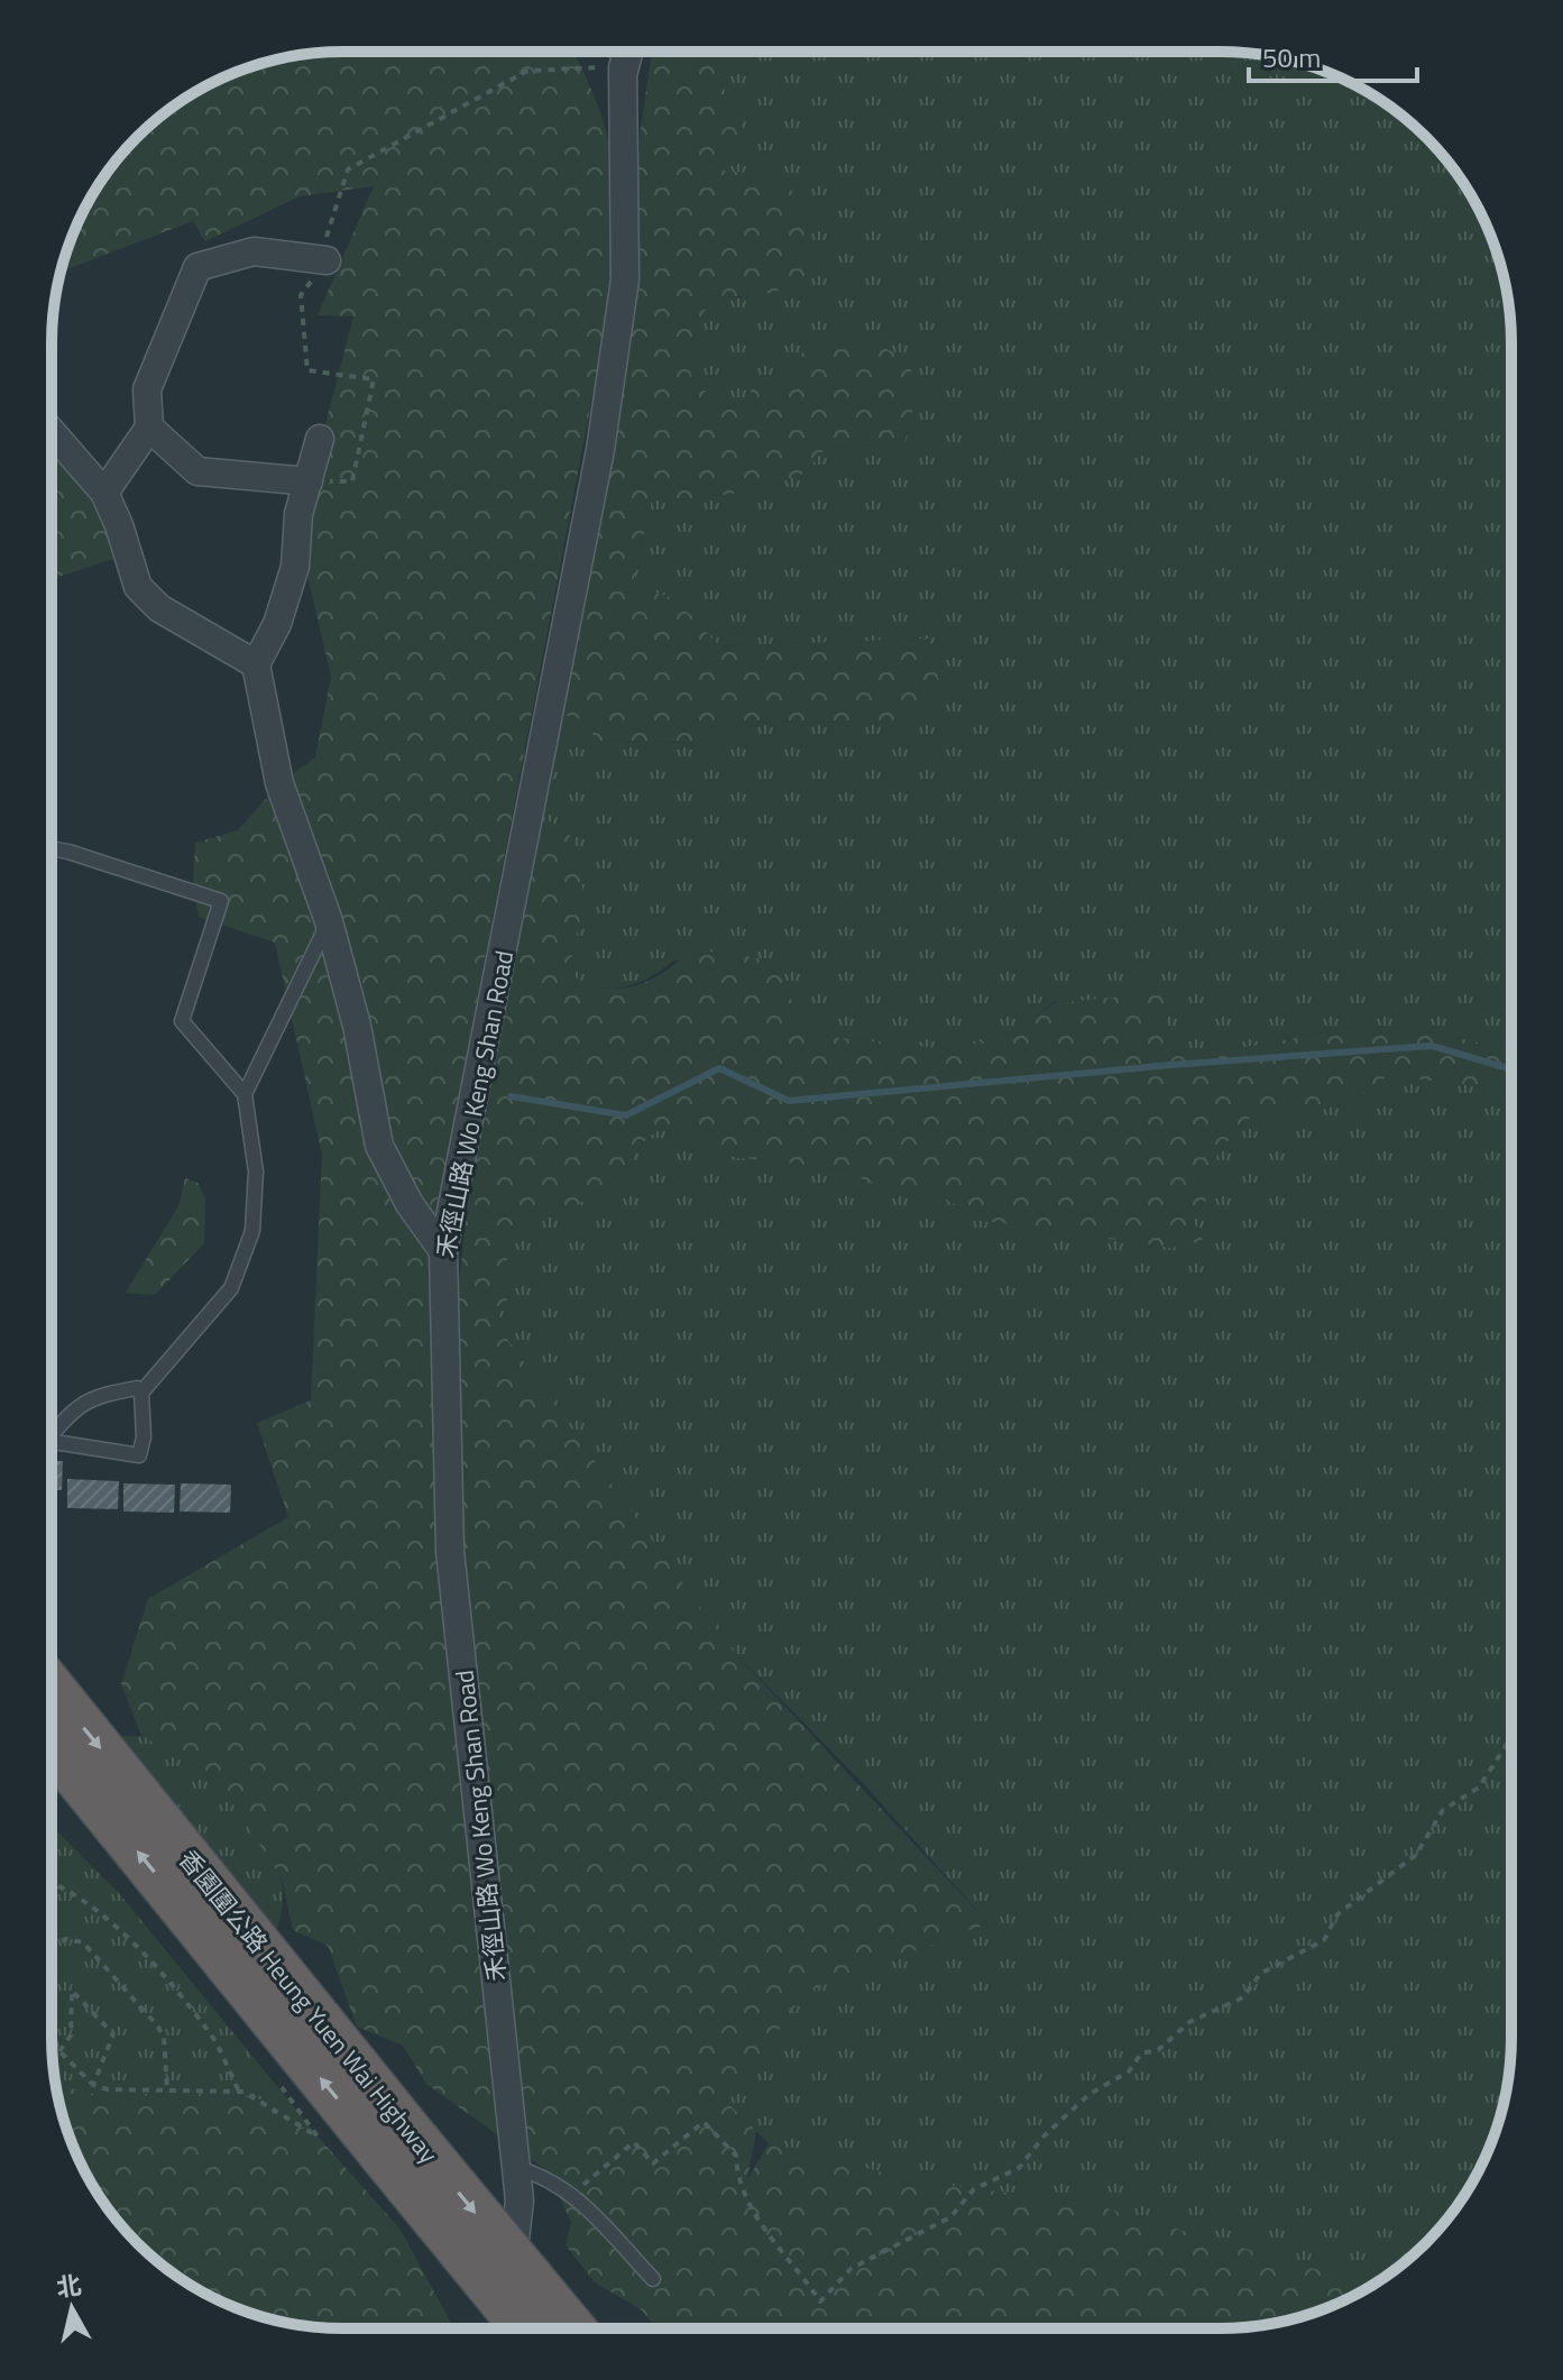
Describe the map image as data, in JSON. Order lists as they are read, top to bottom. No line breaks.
{"streets":{"highway":["香園圍公路 Heung Yuen Wai Highway"],"street":["禾徑山路 Wo Keng Shan Road"]},"scale_bar":"50 m","north":"top"}
